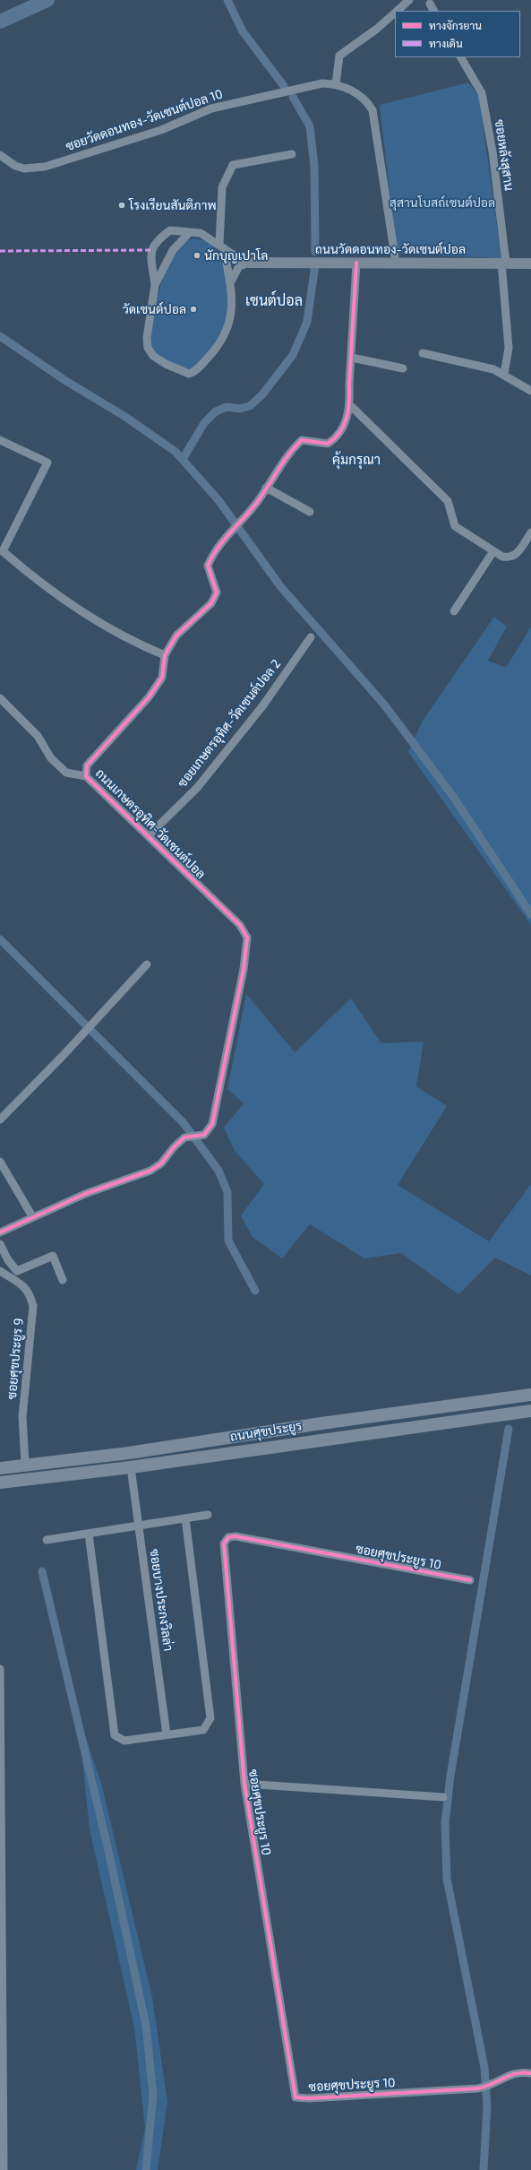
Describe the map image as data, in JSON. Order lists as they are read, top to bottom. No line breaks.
{"streets":{"main road":["ถนนศุขประยูร"],"street":["ซอยวัดดอนทอง-วัดเซนต์ปอล 10","ซอยหลังสุสาน","ถนนวัดดอนทอง-วัดเซนต์ปอล","ซอยเกษตรอุทิศ-วัดเซนต์ปอล 2","ถนนเกษตรอุทิศ-วัดเซนต์ปอล","ซอยศุขประยูร 9","ซอยศุขประยูร 10","ซอยบางประกงวิลล่า"]},"crossings":[["ซอยวัดดอนทอง-วัดเซนต์ปอล 10","ถนนวัดดอนทอง-วัดเซนต์ปอล"],["ซอยหลังสุสาน","ถนนวัดดอนทอง-วัดเซนต์ปอล"],["ถนนวัดดอนทอง-วัดเซนต์ปอล","ถนนเกษตรอุทิศ-วัดเซนต์ปอล"],["ซอยเกษตรอุทิศ-วัดเซนต์ปอล 2","ถนนเกษตรอุทิศ-วัดเซนต์ปอล"],["ซอยศุขประยูร 9","ถนนศุขประยูร"],["ถนนศุขประยูร","ซอยบางประกงวิลล่า"]],"districts":["เซนต์ปอล","คุ้มกรุณา"],"parks":["สุสานโบสถ์เซนต์ปอล"],"places":["โรงเรียนสันติภาพ","นักบุญเปาโล","วัดเซนต์ปอล"],"legend":["ทางจักรยาน","ทางเดิน"]}
